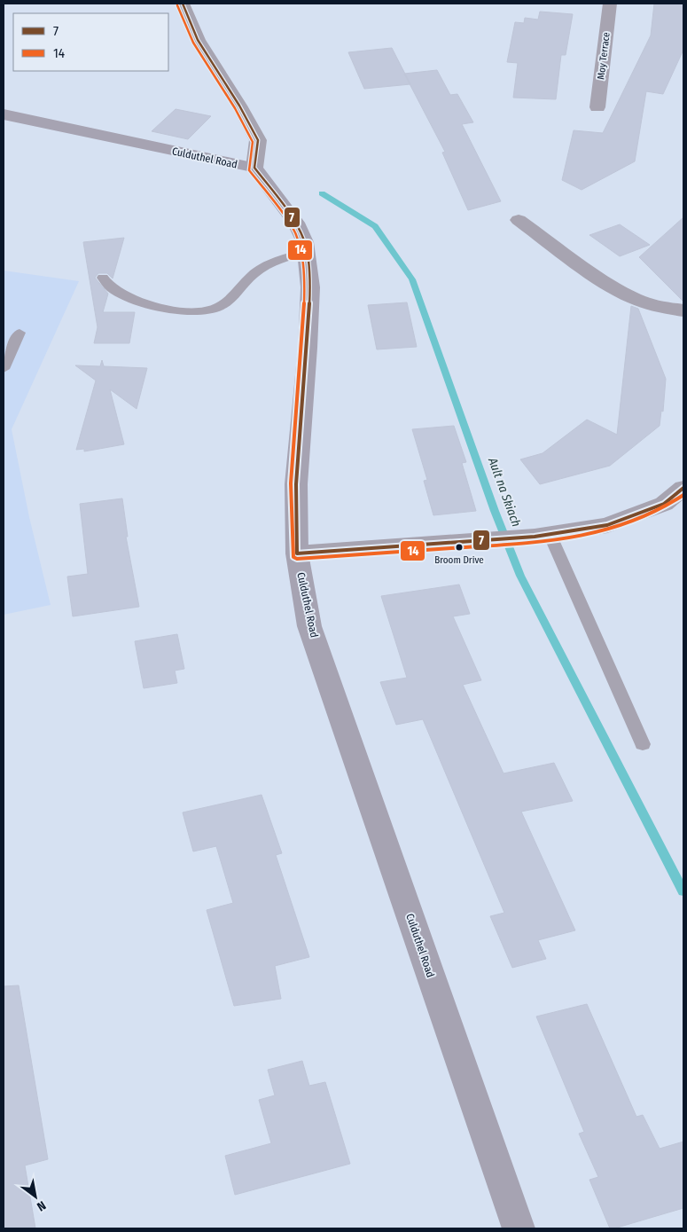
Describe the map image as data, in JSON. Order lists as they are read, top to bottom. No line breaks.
{"streets":{"main road":["Culduthel Road"],"street":["Moy Terrace"]},"water":["Ault na Skiach"],"places":["Broom Drive"],"lines":["transit line 7","transit line 14"],"legend":["7","14"],"north":"bottom right"}
